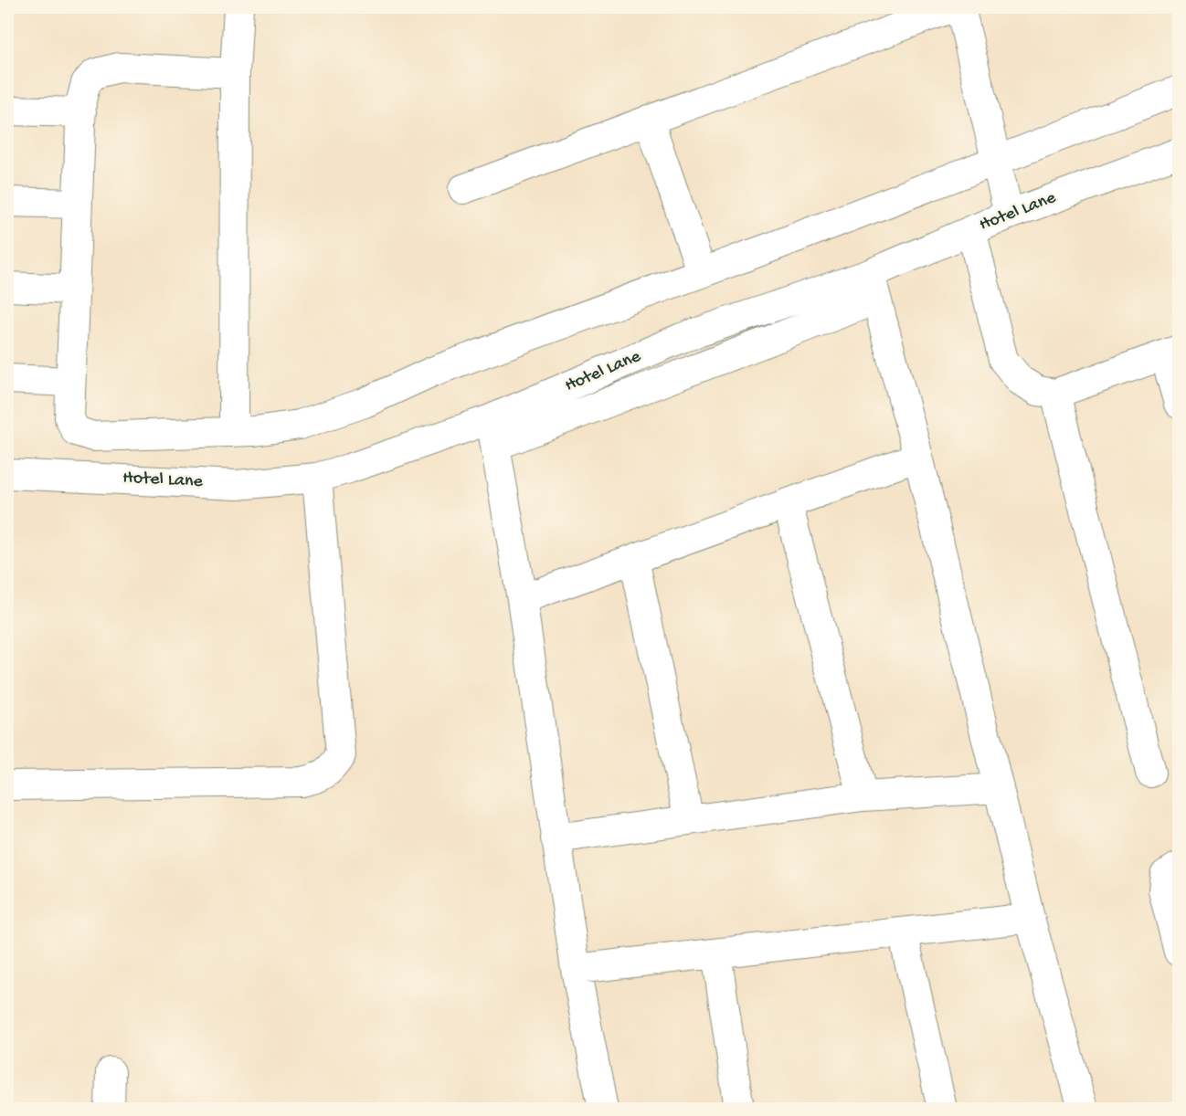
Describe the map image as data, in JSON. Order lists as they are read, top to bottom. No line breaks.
{"streets":{"street":["Hotel Lane"]}}
